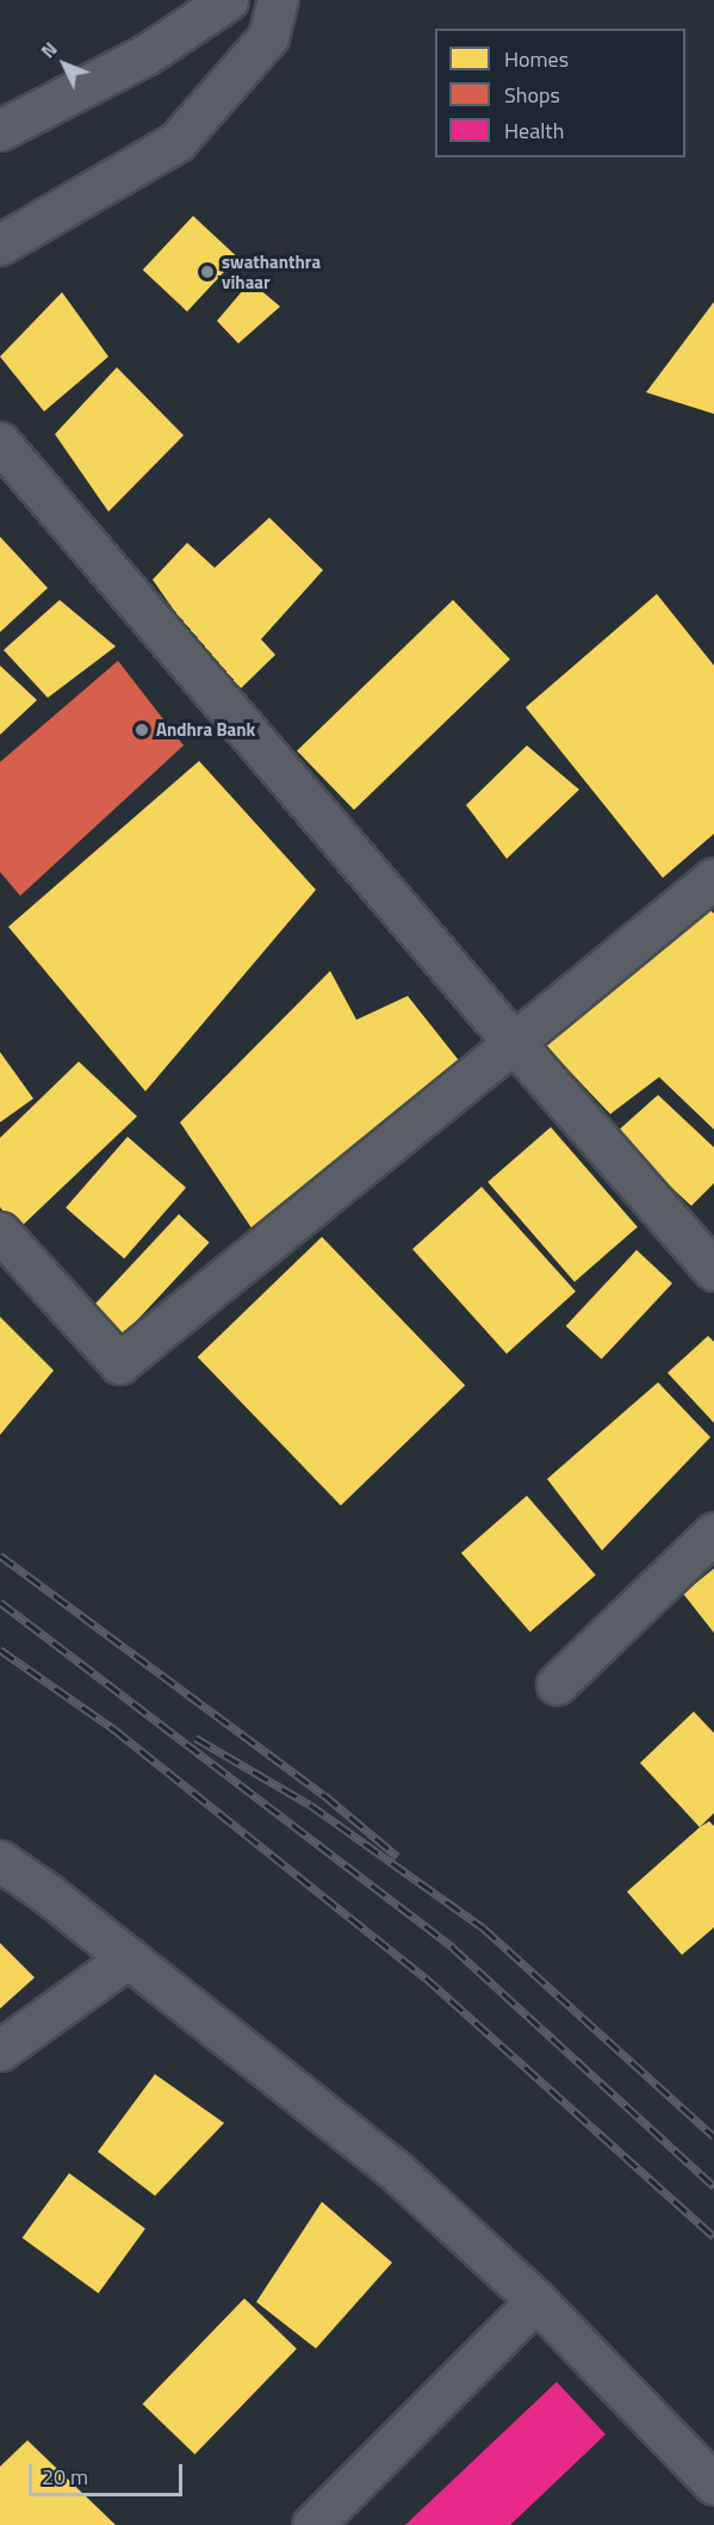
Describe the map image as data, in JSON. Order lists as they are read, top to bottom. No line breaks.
{"places":["swathanthra vihaar","Andhra Bank"],"legend":["Homes","Shops","Health"],"scale_bar":"20 m","north":"top left"}
